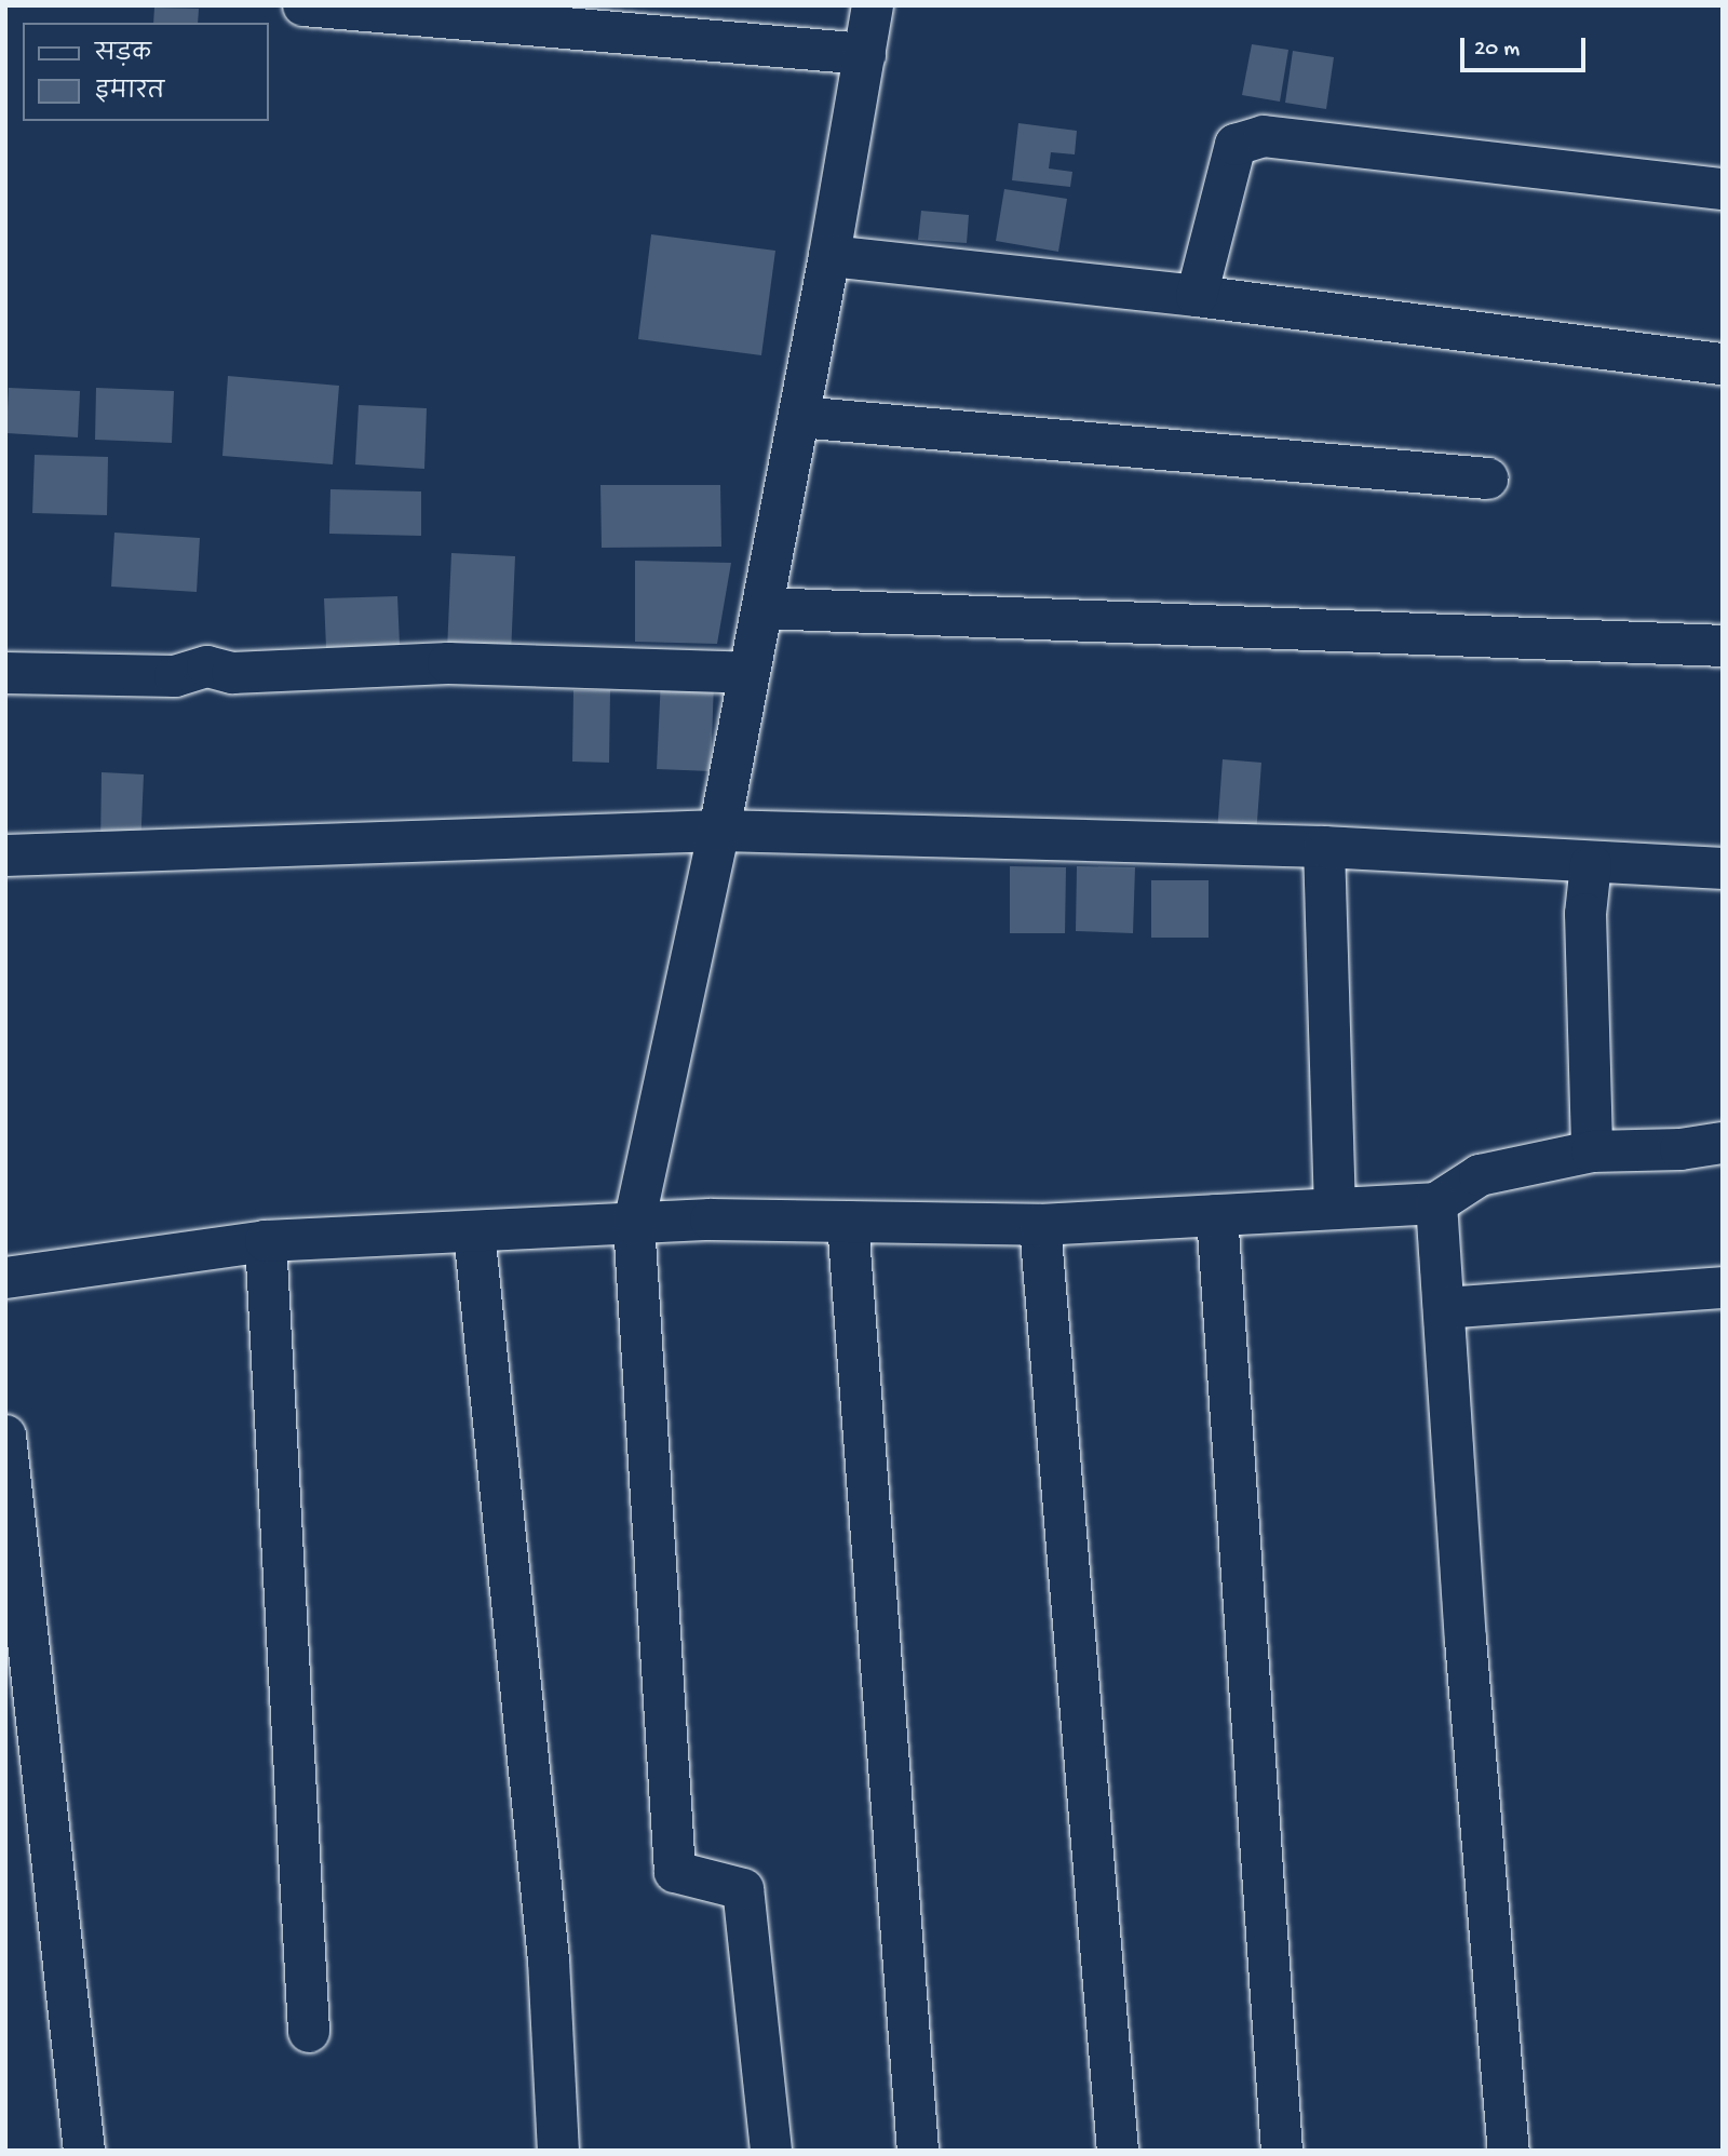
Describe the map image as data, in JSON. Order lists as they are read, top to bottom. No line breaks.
{"legend":["सड़क","इमारत"],"scale_bar":"20 m"}
